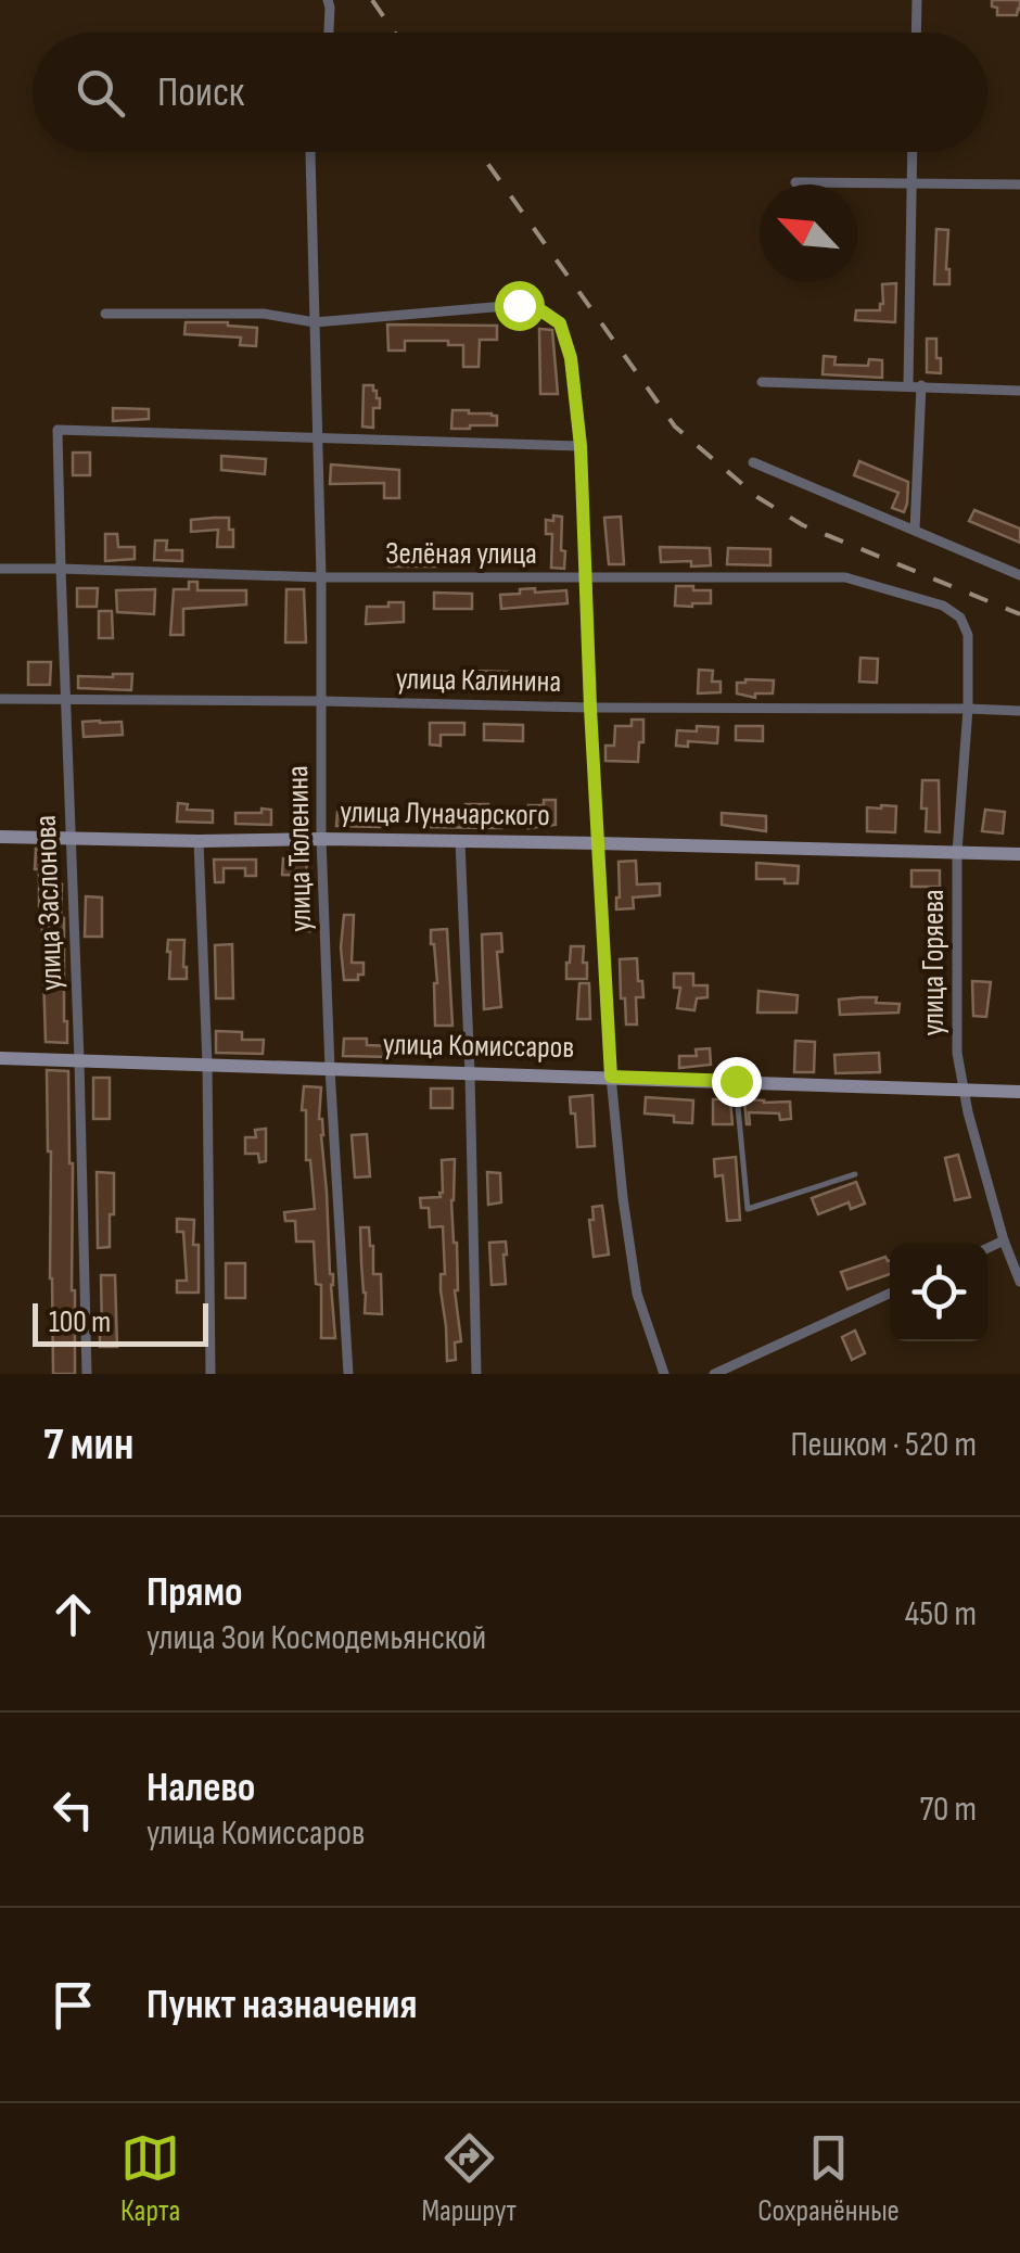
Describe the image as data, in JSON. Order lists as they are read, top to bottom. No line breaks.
{"streets":{"main road":["улица Луначарского","улица Комиссаров"],"street":["Зелёная улица","улица Калинина","улица Тюленина","улица Заслонова","улица Горяева"]},"crossings":[["Зелёная улица","улица Тюленина"],["Зелёная улица","улица Заслонова"],["Зелёная улица","улица Горяева"],["улица Калинина","улица Тюленина"],["улица Калинина","улица Заслонова"],["улица Калинина","улица Горяева"],["улица Луначарского","улица Тюленина"],["улица Луначарского","улица Заслонова"],["улица Луначарского","улица Горяева"],["улица Тюленина","улица Заслонова"],["улица Тюленина","улица Комиссаров"],["улица Заслонова","улица Комиссаров"],["улица Горяева","улица Комиссаров"]],"scale_bar":"100 m","north":"top left","page":{"search":"Поиск","scale":"100 m","heading":["7 мин","Пешком · 520 m"],"list":[["Прямо","улица Зои Космодемьянской","450 m"],["Налево","улица Комиссаров","70 m"],"Пункт назначения"],"nav":["Карта","Маршрут","Сохранённые"]}}
